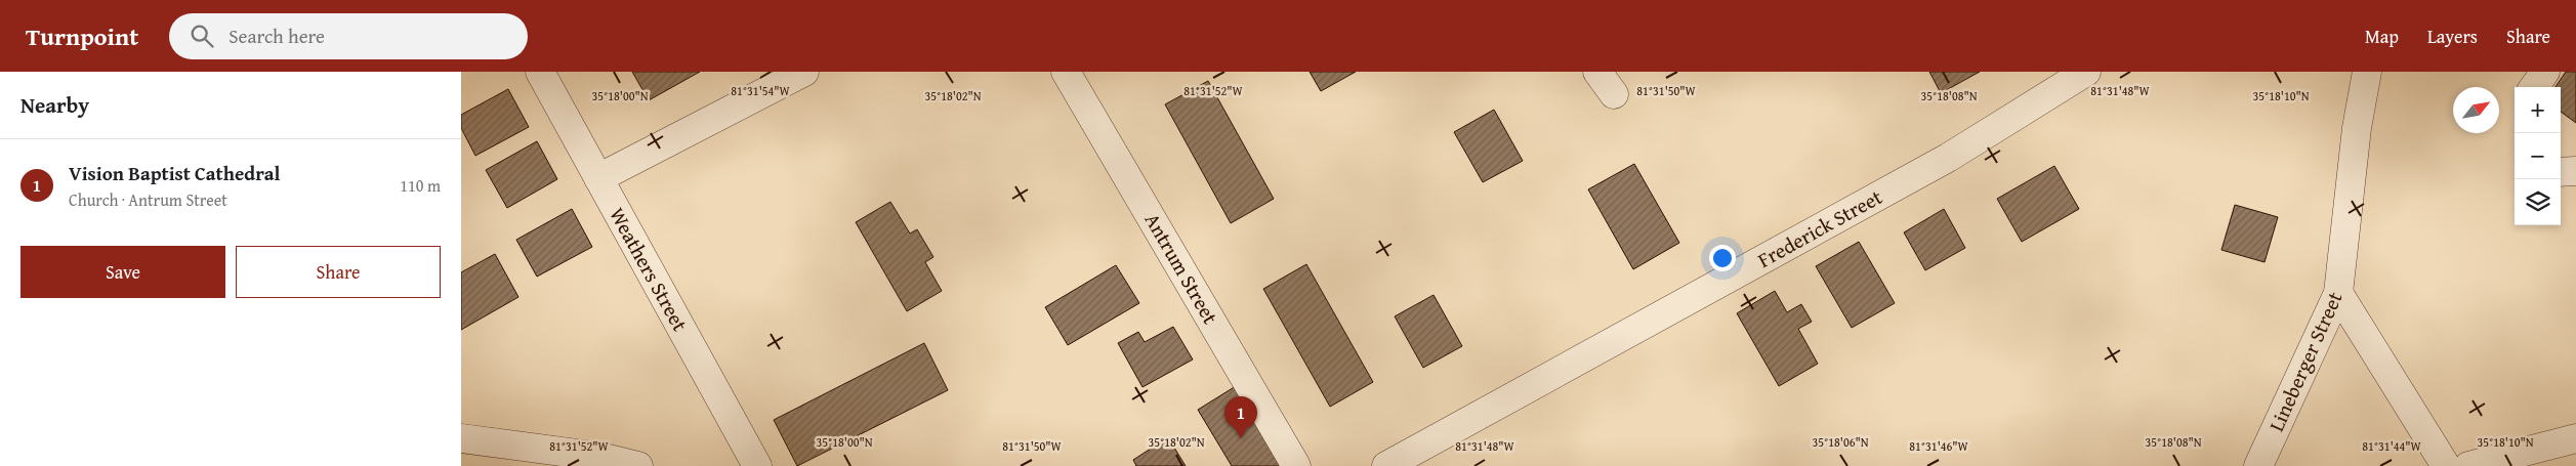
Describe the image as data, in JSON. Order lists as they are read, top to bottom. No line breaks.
{"streets":{"street":["Frederick Street","Antrum Street","Weathers Street","Lineberger Street"]},"north":"top right","page":{"header":"Turnpoint","search":"Search here","nav":["Map","Layers","Share"],"heading":"Nearby","map_buttons":["+","−"],"list":[{"mark":"1","name":"Vision Baptist Cathedral","note":"Church · Antrum Street","value":"110 m"}],"buttons":["Save","Share"],"pins":"1"},"coordinates":["81°31'52\"W","81°31'54\"W","81°31'50\"W","81°31'48\"W","35°18'08\"N","35°18'00\"N","35°18'02\"N","35°18'10\"N","35°18'06\"N","81°31'46\"W","81°31'44\"W"]}
